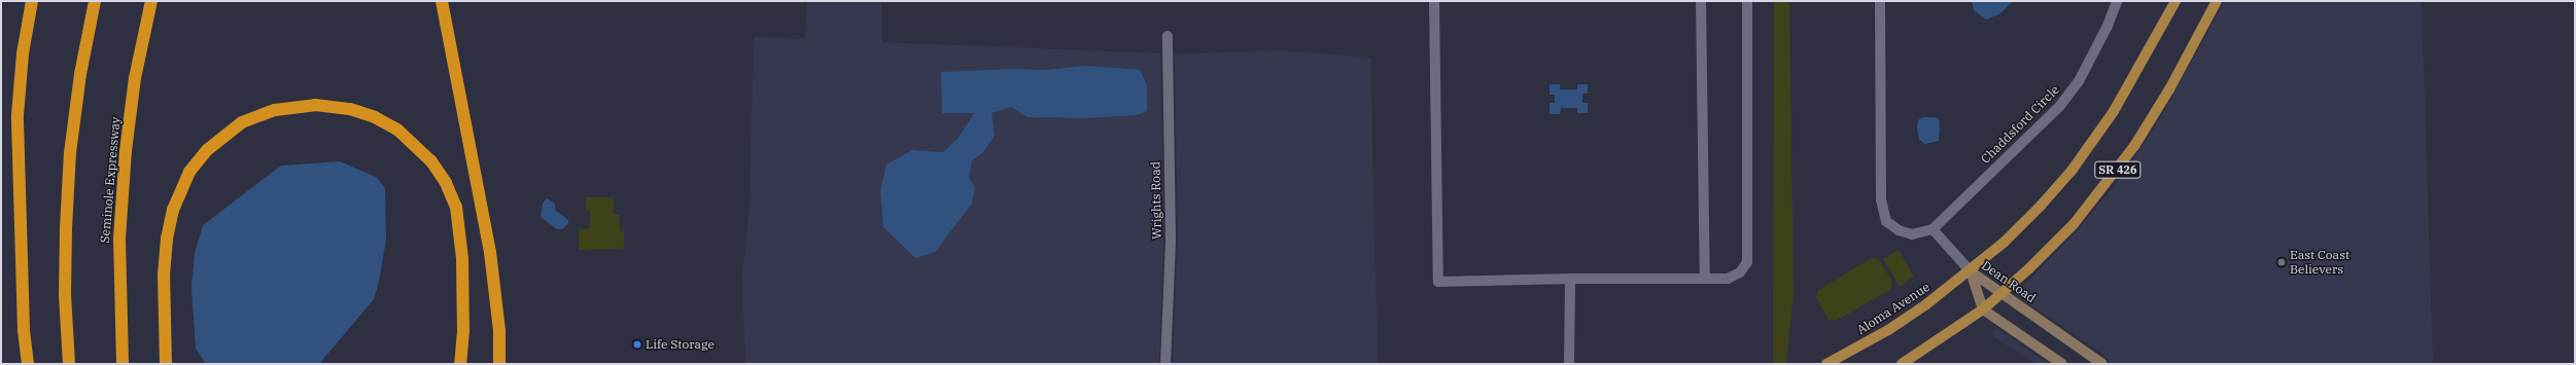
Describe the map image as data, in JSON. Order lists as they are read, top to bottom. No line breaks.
{"streets":{"highway":["Seminole Expressway"],"main road":["SR 426","Dean Road","Aloma Avenue"],"street":["Chaddsford Circle","Wrights Road"]},"crossings":[["SR 426","Dean Road"],["SR 426","Aloma Avenue"],["Dean Road","Aloma Avenue"]],"places":["East Coast Believers","Life Storage"]}
